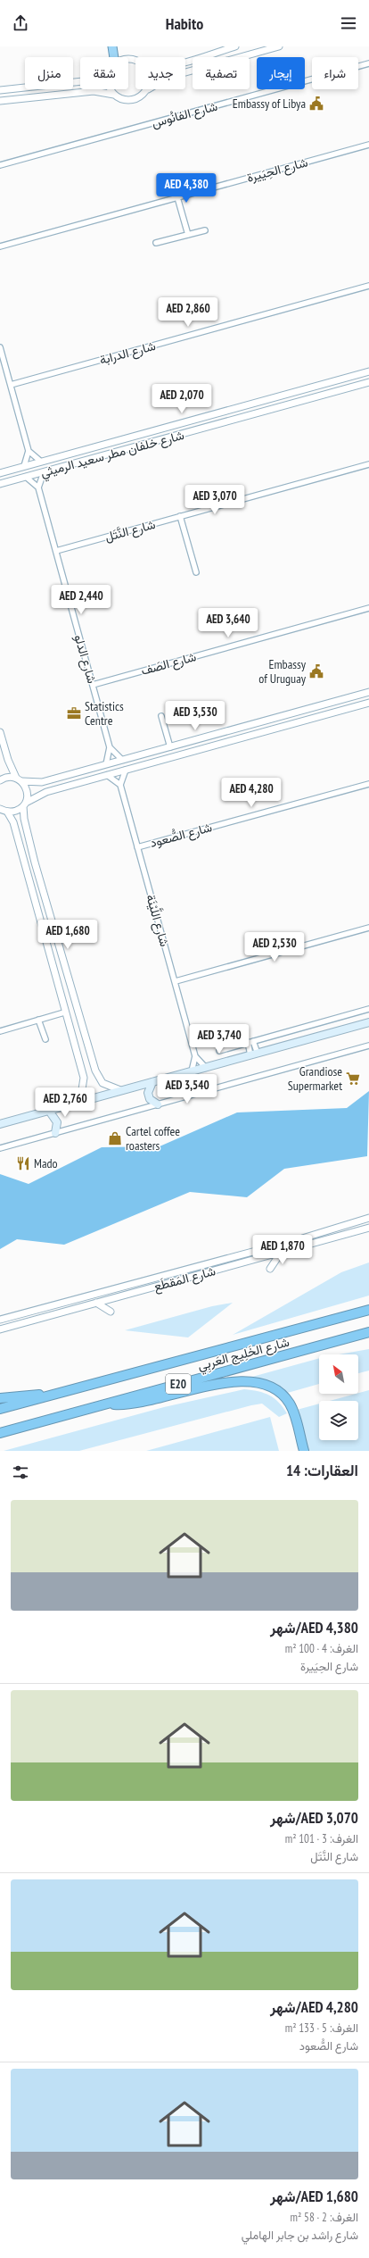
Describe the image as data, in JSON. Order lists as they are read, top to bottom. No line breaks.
{"streets":{"highway":["شارع الخَلِيج العَربِي","E20"],"street":["شارع الفانُوس","شارع الحِيَيرة","شارع الدرابة","شارع خلفان مطر سعيد الرميثي","شارع النَّتَل","شارع الدلو","شارع الصَف","شارع الصُّعود","شارع اللَّيْنَة","شارع المَقطَع"]},"crossings":[["شارع النَّتَل","شارع الدلو"],["شارع الدلو","شارع الصَف"],["شارع الصُّعود","شارع اللَّيْنَة"]],"places":{"public building":["Embassy of Libya","Embassy of Uruguay"],"office":["Statistics Centre"],"supermarket":["Grandiose Supermarket"],"shop":["Cartel coffee roasters"],"restaurant":["Mado"]},"north":"top left","page":{"header":"Habito","chip":["شراء","إيجار","تصفية","جديد","شقة","منزل"],"price":["AED 4,380","AED 2,860","AED 2,070","AED 3,070","AED 2,440","AED 3,640","AED 3,530","AED 4,280","AED 1,680","AED 2,530","AED 3,740","AED 3,540","AED 2,760","AED 1,870"],"heading":"العقارات: 14","list":[{"name":"AED 4,380/شهر","note":"الغرف: 4 · 100 m² · شارع الحِيَيرة"},{"name":"AED 3,070/شهر","note":"الغرف: 3 · 101 m² · شارع النَّتَل"},{"name":"AED 4,280/شهر","note":"الغرف: 5 · 133 m² · شارع الصُّعود"},{"name":"AED 1,680/شهر","note":"الغرف: 2 · 58 m² · شارع راشد بن جابر الهاملي"}]}}
